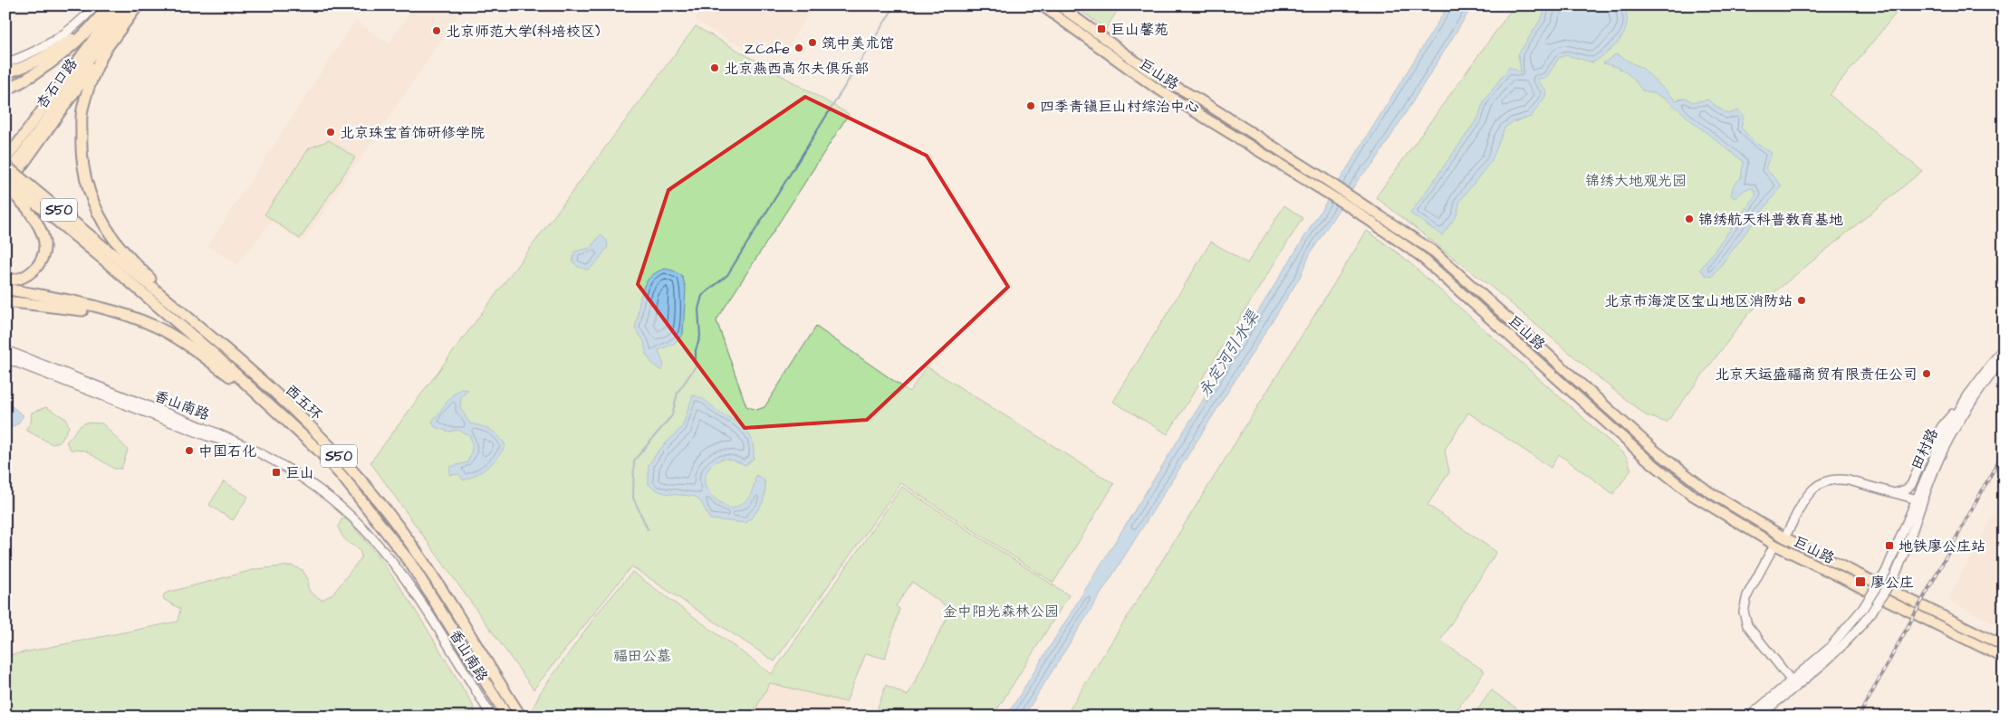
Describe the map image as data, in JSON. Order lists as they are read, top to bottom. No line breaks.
{"streets":{"highway":["S50","西五环"],"main road":["巨山路","杏石口路","香山南路","田村路"]},"crossings":[["杏石口路","西五环"]],"water":["永定河引水渠"],"parks":["锦绣大地观光园","金中阳光森林公园","福田公墓"],"places":{"transit":["巨山馨苑","巨山","地铁廖公庄站","廖公庄"],"other":["北京师范大学(科培校区)","筑中美术馆","ZCafe","北京燕西高尔夫俱乐部","四季青镇巨山村综治中心","北京珠宝首饰研修学院","锦绣航天科普教育基地","北京市海淀区宝山地区消防站","北京天运盛福商贸有限责任公司","中国石化"]}}
